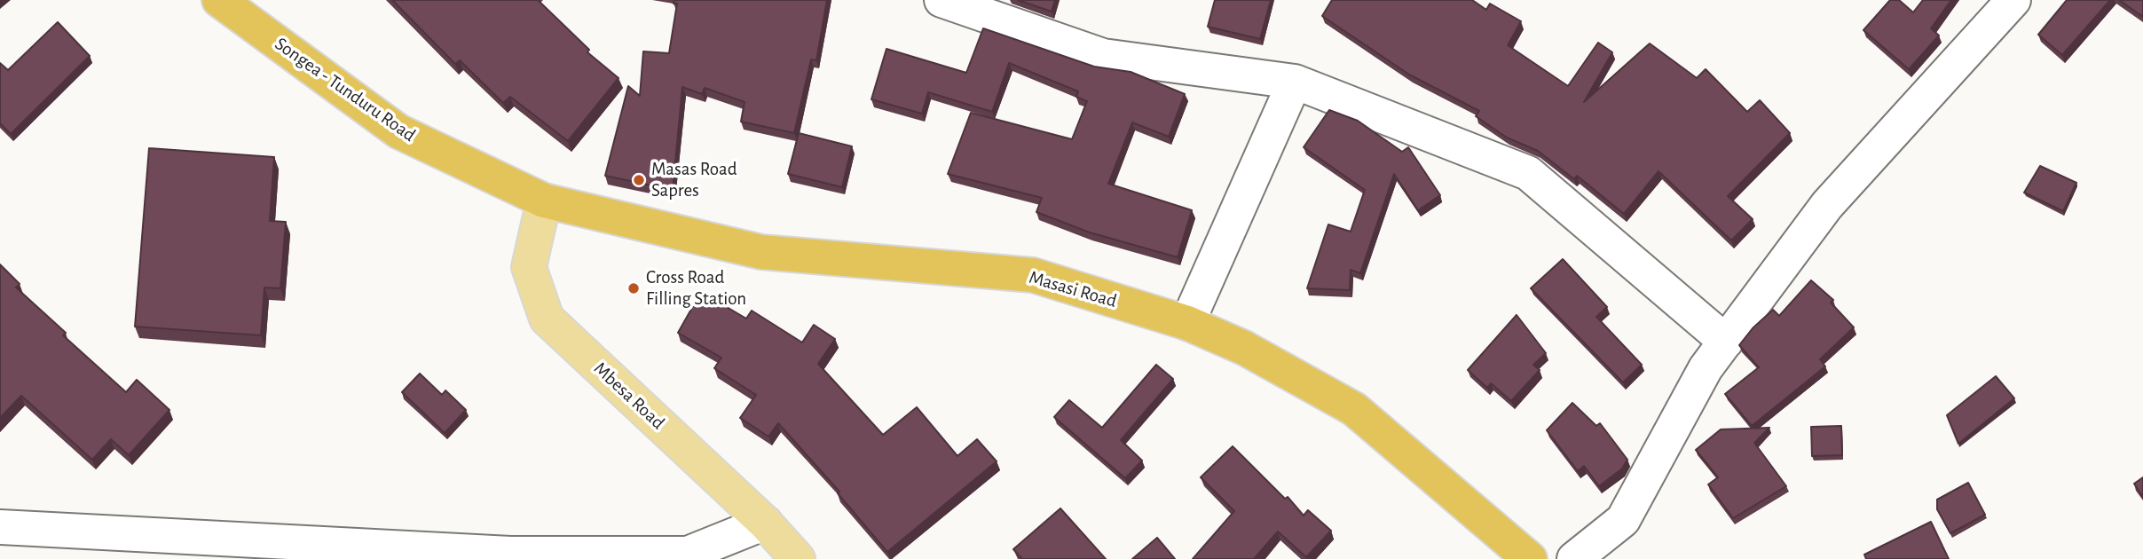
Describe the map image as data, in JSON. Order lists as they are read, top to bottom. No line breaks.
{"streets":{"highway":["Songea - Tunduru Road","Masasi Road"],"main road":["Mbesa Road"]},"crossings":[["Songea - Tunduru Road","Masasi Road"],["Songea - Tunduru Road","Mbesa Road"],["Masasi Road","Mbesa Road"]],"places":["Masas Road Sapres","Cross Road Filling Station"]}
